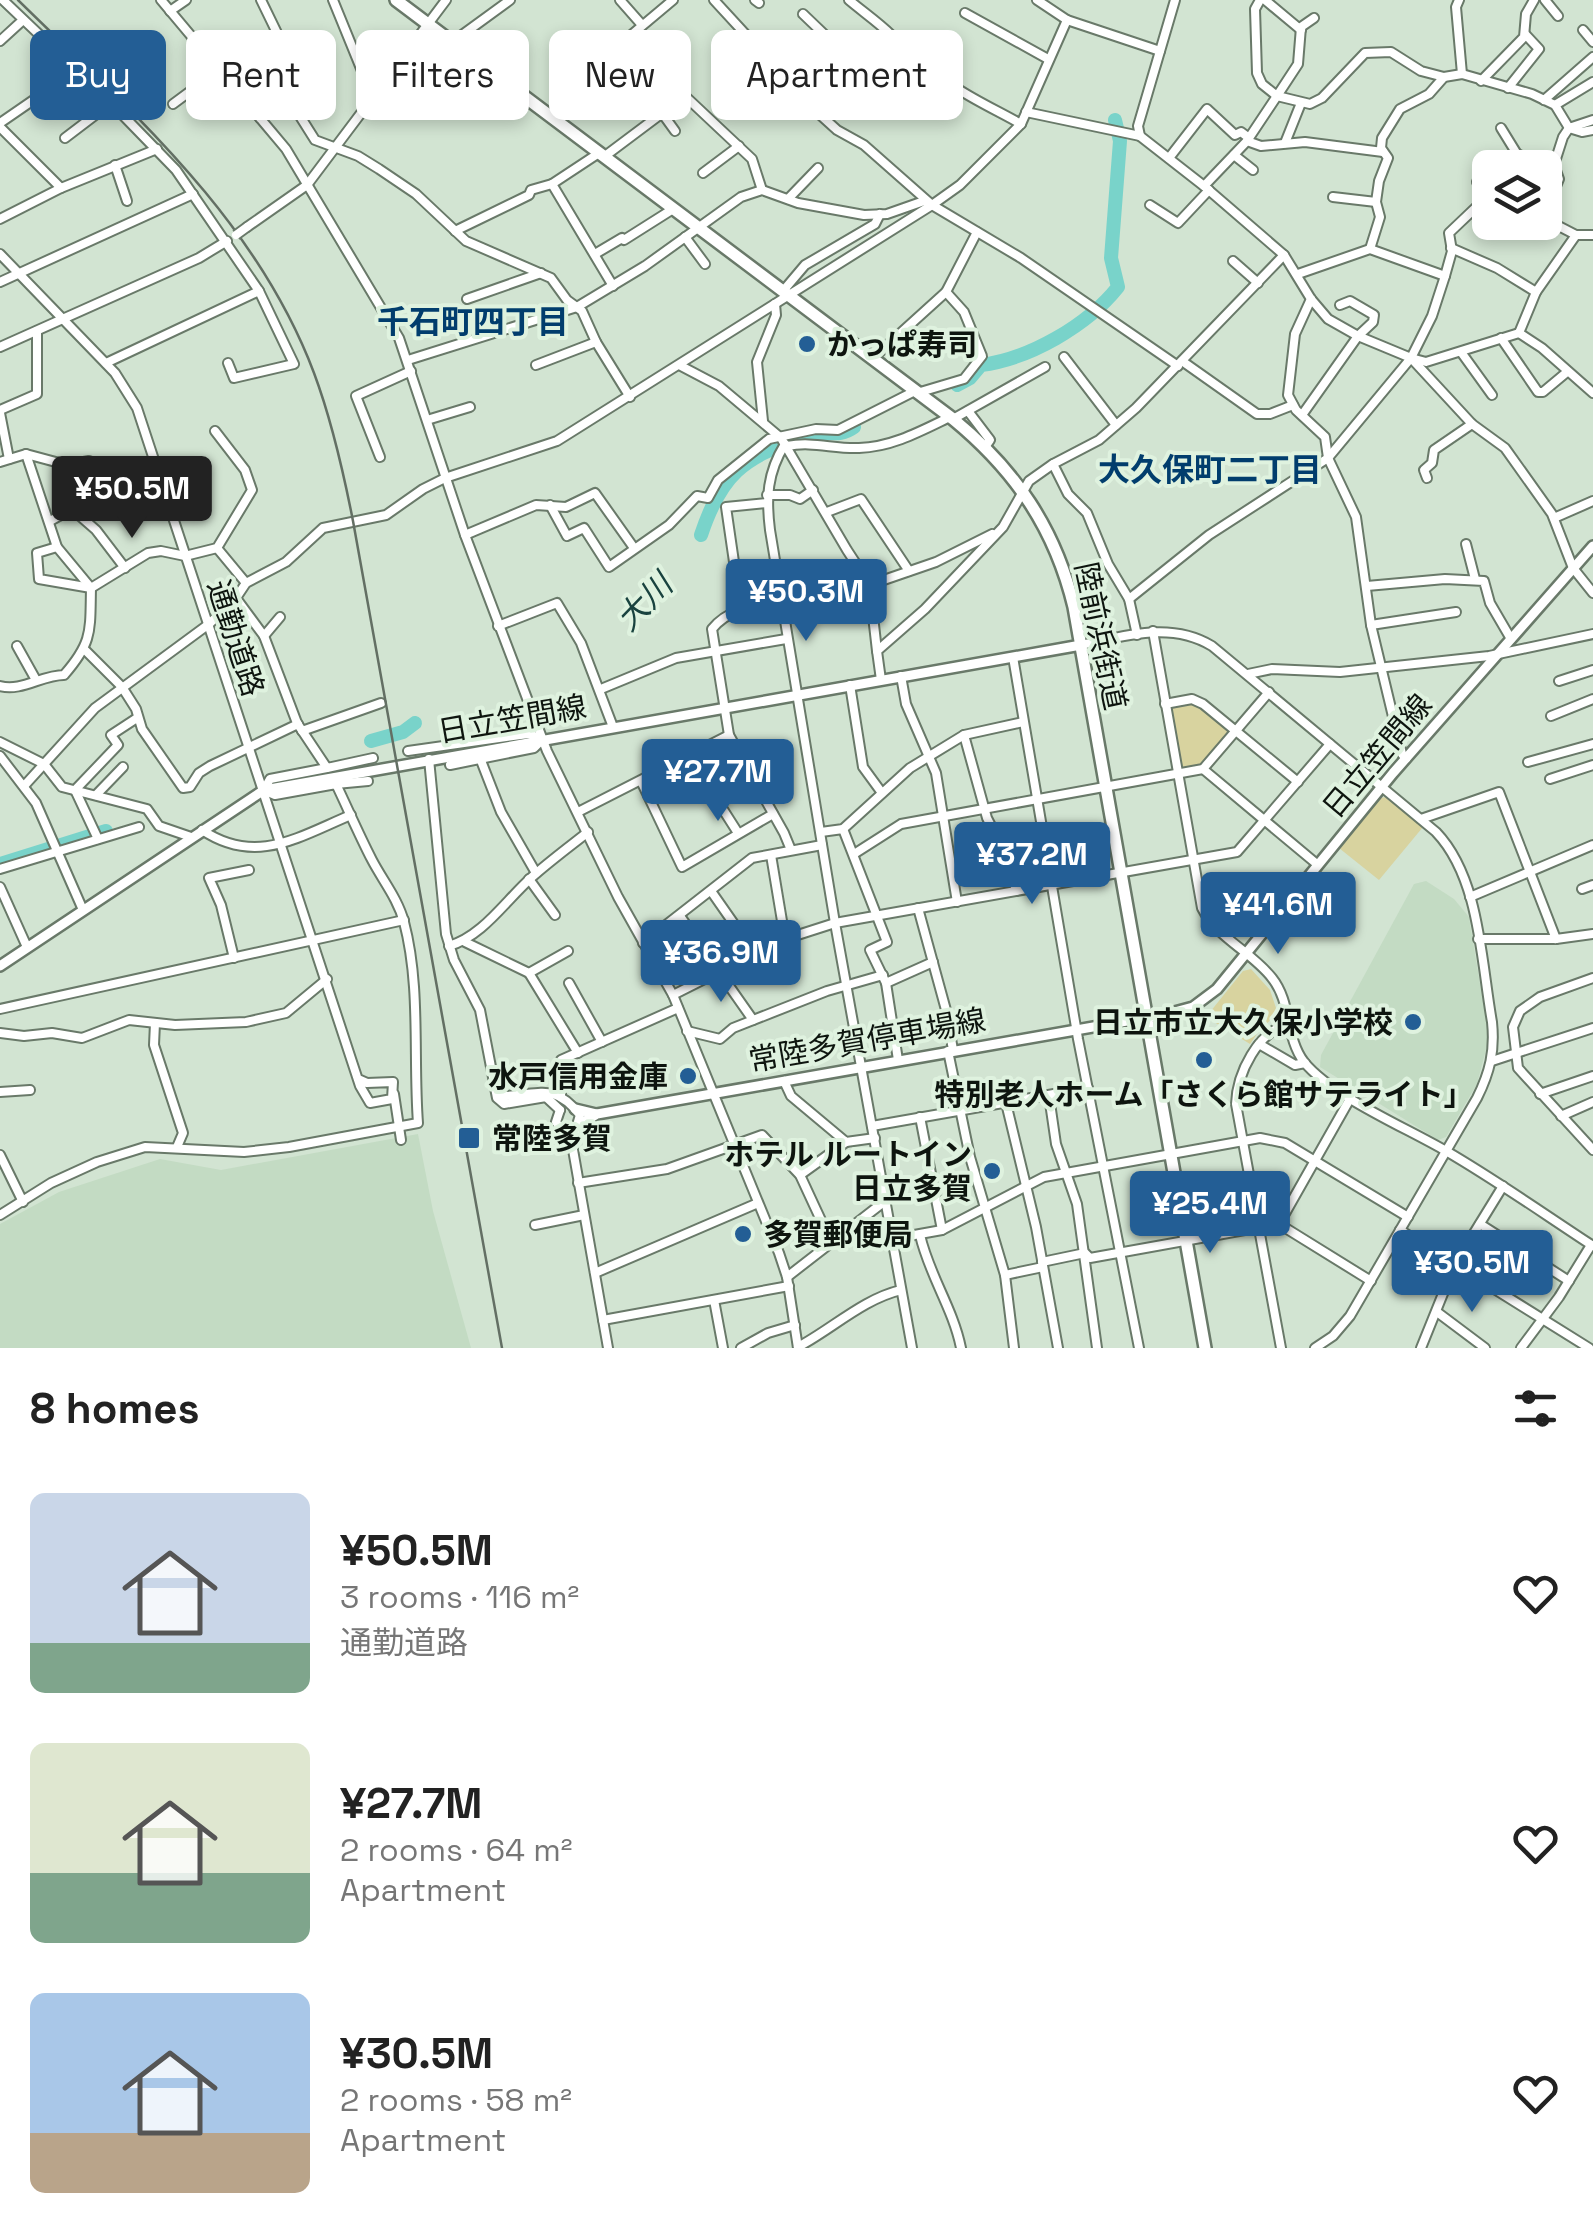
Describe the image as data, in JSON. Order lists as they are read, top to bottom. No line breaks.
{"streets":{"highway":["陸前浜街道"],"main road":["日立笠間線","常陸多賀停車場線"],"street":["通勤道路"]},"crossings":[["陸前浜街道","日立笠間線"],["陸前浜街道","常陸多賀停車場線"],["通勤道路","日立笠間線"],["日立笠間線","常陸多賀停車場線"]],"districts":["千石町四丁目","大久保町二丁目"],"water":["大川"],"places":{"other":["かっぱ寿司","日立市立大久保小学校","特別老人ホーム「さくら館サテライト」","水戸信用金庫","ホテル ルートイン 日立多賀","多賀郵便局"],"transit":["常陸多賀"]},"page":{"chip":["Buy","Rent","Filters","New","Apartment"],"price":["¥50.5M","¥50.3M","¥27.7M","¥37.2M","¥41.6M","¥36.9M","¥25.4M","¥30.5M"],"heading":"8 homes","list":[{"name":"¥50.5M","note":"3 rooms · 116 m² · 通勤道路"},{"name":"¥27.7M","note":"2 rooms · 64 m² · Apartment"},{"name":"¥30.5M","note":"2 rooms · 58 m² · Apartment"}]}}
